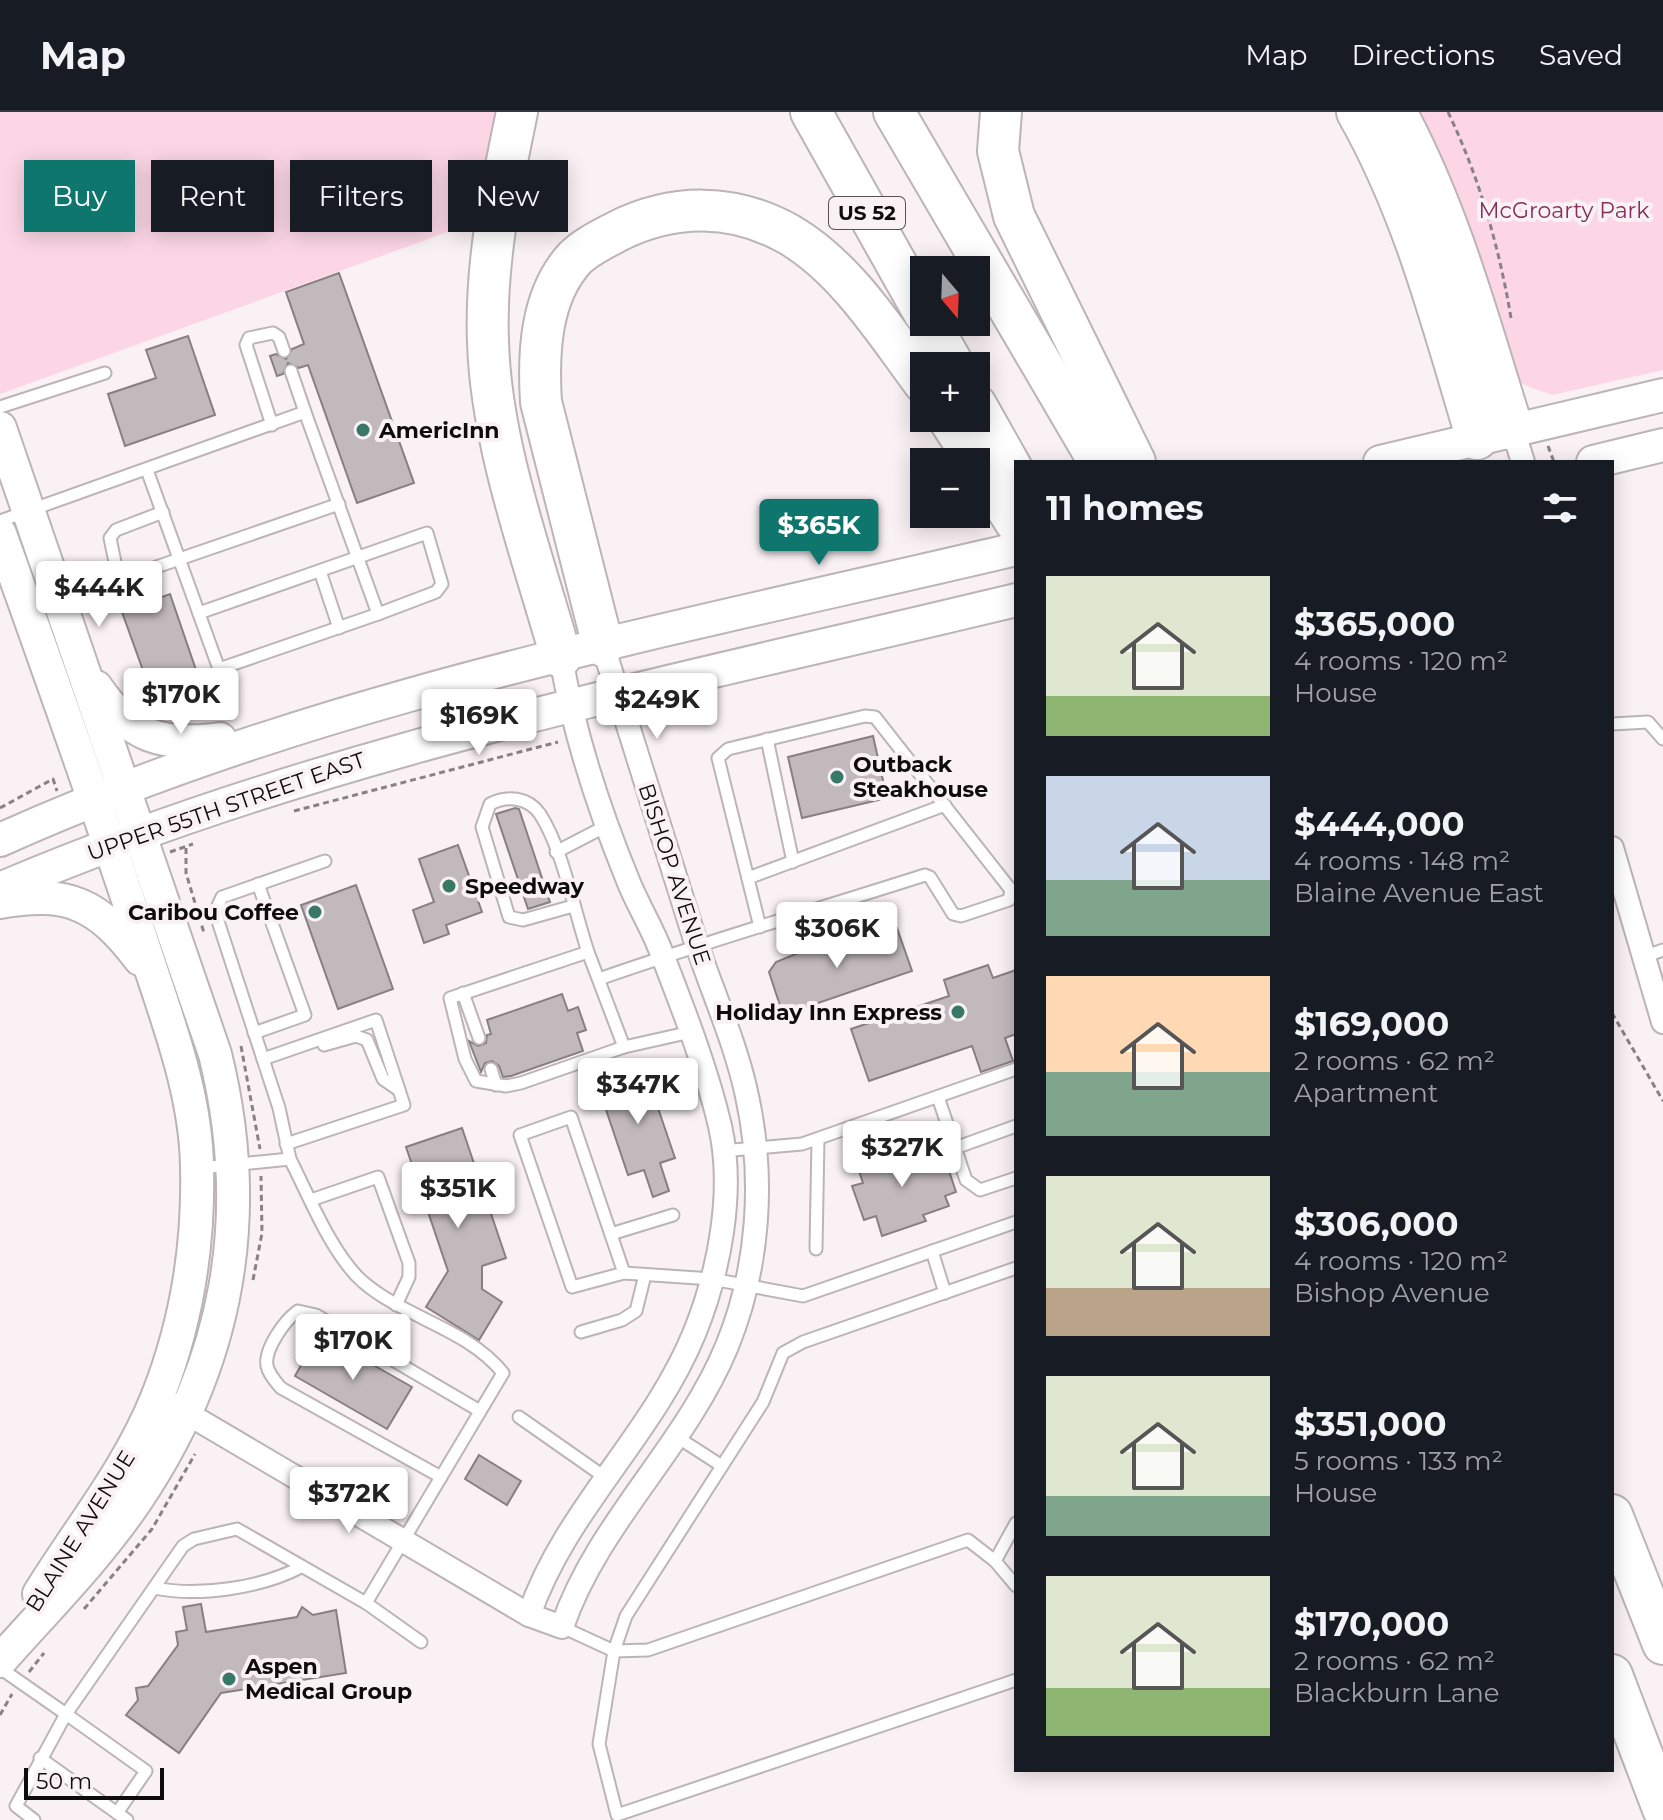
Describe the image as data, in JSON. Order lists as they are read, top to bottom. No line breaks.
{"streets":{"highway":["US 52"],"street":["UPPER 55TH STREET EAST","BISHOP AVENUE","BLAINE AVENUE"]},"crossings":[["UPPER 55TH STREET EAST","BISHOP AVENUE"],["UPPER 55TH STREET EAST","BLAINE AVENUE"]],"parks":["McGroarty Park"],"places":["AmericInn","Outback Steakhouse","Speedway","Caribou Coffee","Holiday Inn Express","Aspen Medical Group"],"scale_bar":"50 m","north":"bottom","page":{"header":"Map","nav":["Map","Directions","Saved"],"chip":["Buy","Rent","Filters","New"],"map_buttons":["+","−"],"heading":"11 homes","price":["$365K","$444K","$170K","$249K","$169K","$306K","$347K","$327K","$351K","$170K","$372K"],"list":[{"name":"$365,000","note":"4 rooms · 120 m² · House"},{"name":"$444,000","note":"4 rooms · 148 m² · Blaine Avenue East"},{"name":"$169,000","note":"2 rooms · 62 m² · Apartment"},{"name":"$306,000","note":"4 rooms · 120 m² · Bishop Avenue"},{"name":"$351,000","note":"5 rooms · 133 m² · House"},{"name":"$170,000","note":"2 rooms · 62 m² · Blackburn Lane"}],"scale":"50 m"}}
